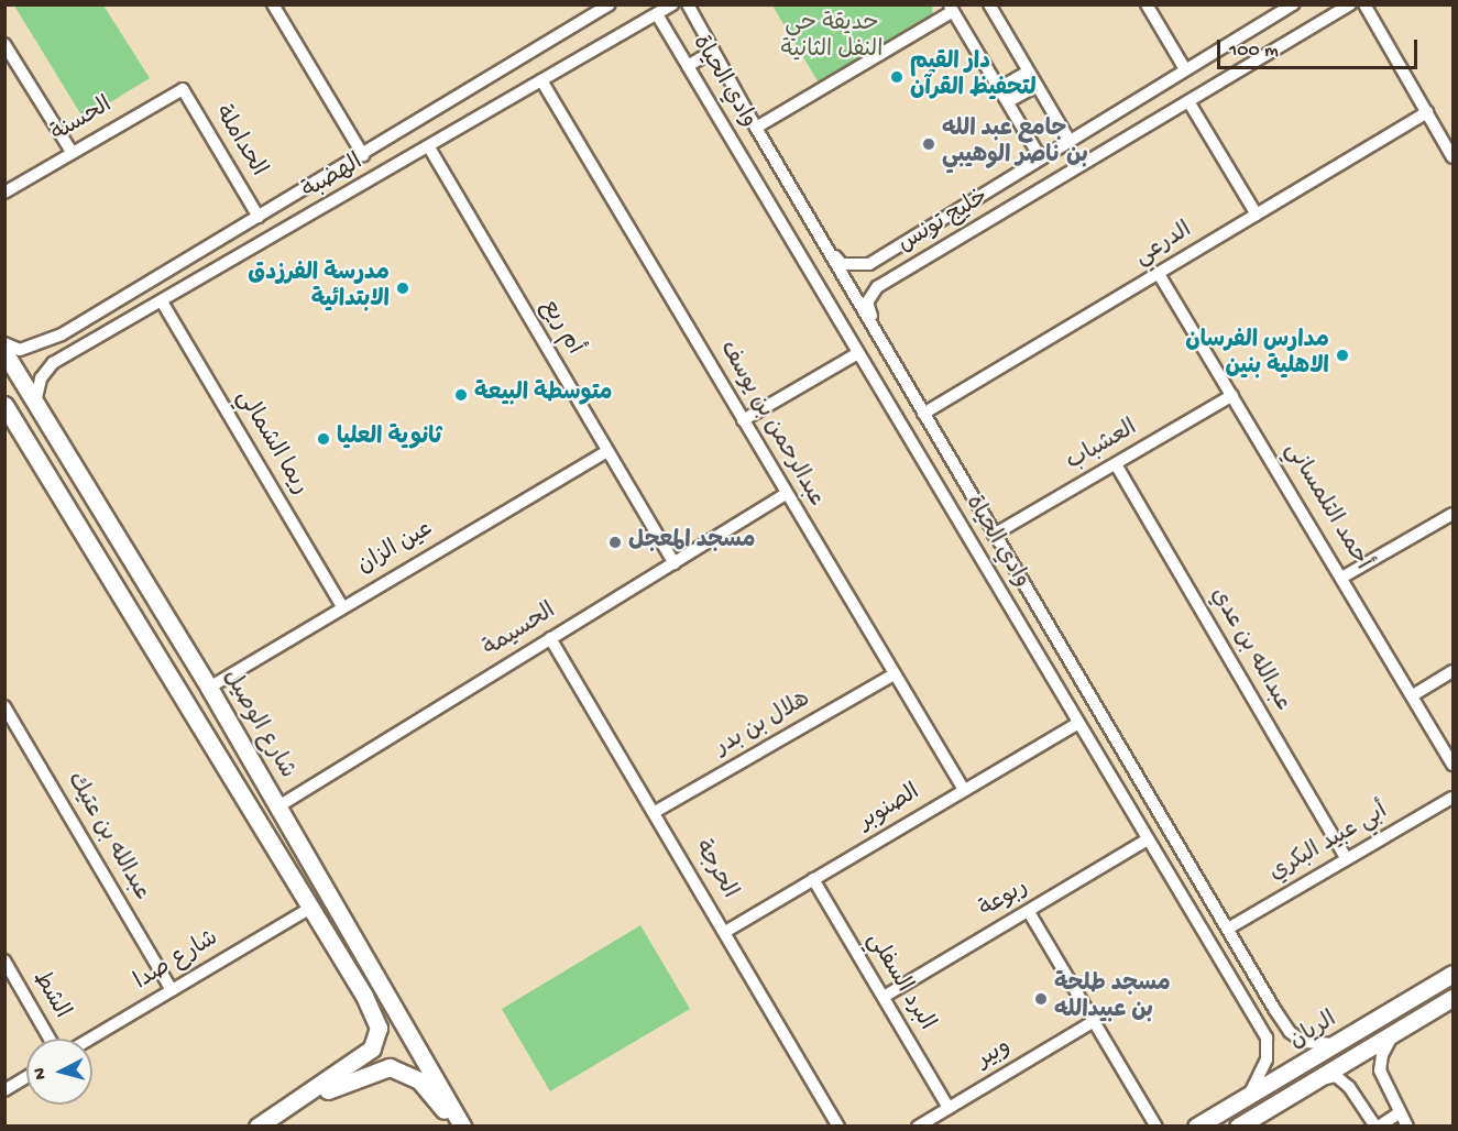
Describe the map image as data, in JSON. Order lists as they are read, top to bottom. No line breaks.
{"streets":{"street":["وادي الحياة","الحسنة","الحداملة","الهضبة","خليج تونس","الدرعي","أم ريع","عبدالرحمن بن يوسف","ريما الشمالي","العشباب","أحمد التلمساني","عين الزان","الحسيمة","عبدالله بن عدي","شارع الوصيل","هلال بن بدر","الصنوبر","عبدالله بن عتيك","أبي عبيد البكري","الحرجة","ربوعة","شارع صدا","البرد السفلي","الشط","الريان","وبير"]},"crossings":[["وادي الحياة","الهضبة"],["وادي الحياة","خليج تونس"],["وادي الحياة","الدرعي"],["وادي الحياة","العشباب"],["وادي الحياة","الصنوبر"],["وادي الحياة","أبي عبيد البكري"],["وادي الحياة","ربوعة"],["وادي الحياة","الريان"],["الحسنة","الحداملة"],["الحداملة","الهضبة"],["الهضبة","أم ريع"],["الهضبة","عبدالرحمن بن يوسف"],["الهضبة","ريما الشمالي"],["الهضبة","شارع الوصيل"],["الدرعي","أحمد التلمساني"],["أم ريع","عين الزان"],["أم ريع","الحسيمة"],["عبدالرحمن بن يوسف","الحسيمة"],["عبدالرحمن بن يوسف","هلال بن بدر"],["عبدالرحمن بن يوسف","الصنوبر"],["ريما الشمالي","عين الزان"],["العشباب","أحمد التلمساني"],["العشباب","عبدالله بن عدي"],["عين الزان","شارع الوصيل"],["الحسيمة","شارع الوصيل"],["الحسيمة","الحرجة"],["عبدالله بن عدي","أبي عبيد البكري"],["هلال بن بدر","الحرجة"],["الصنوبر","الحرجة"],["الصنوبر","البرد السفلي"],["عبدالله بن عتيك","شارع صدا"],["ربوعة","البرد السفلي"],["البرد السفلي","وبير"]],"parks":["حديقة حي النفل الثانية"],"places":["دار القيم لتحفيظ القرآن","جامع عبد الله بن ناصر الوهيبي","مدرسة الفرزدق الابتدائية","مدارس الفرسان الاهلية بنين","متوسطة البيعة","ثانوية العليا","مسجد المعجل","مسجد طلحة بن عبيدالله"],"scale_bar":"100 m","north":"left"}
